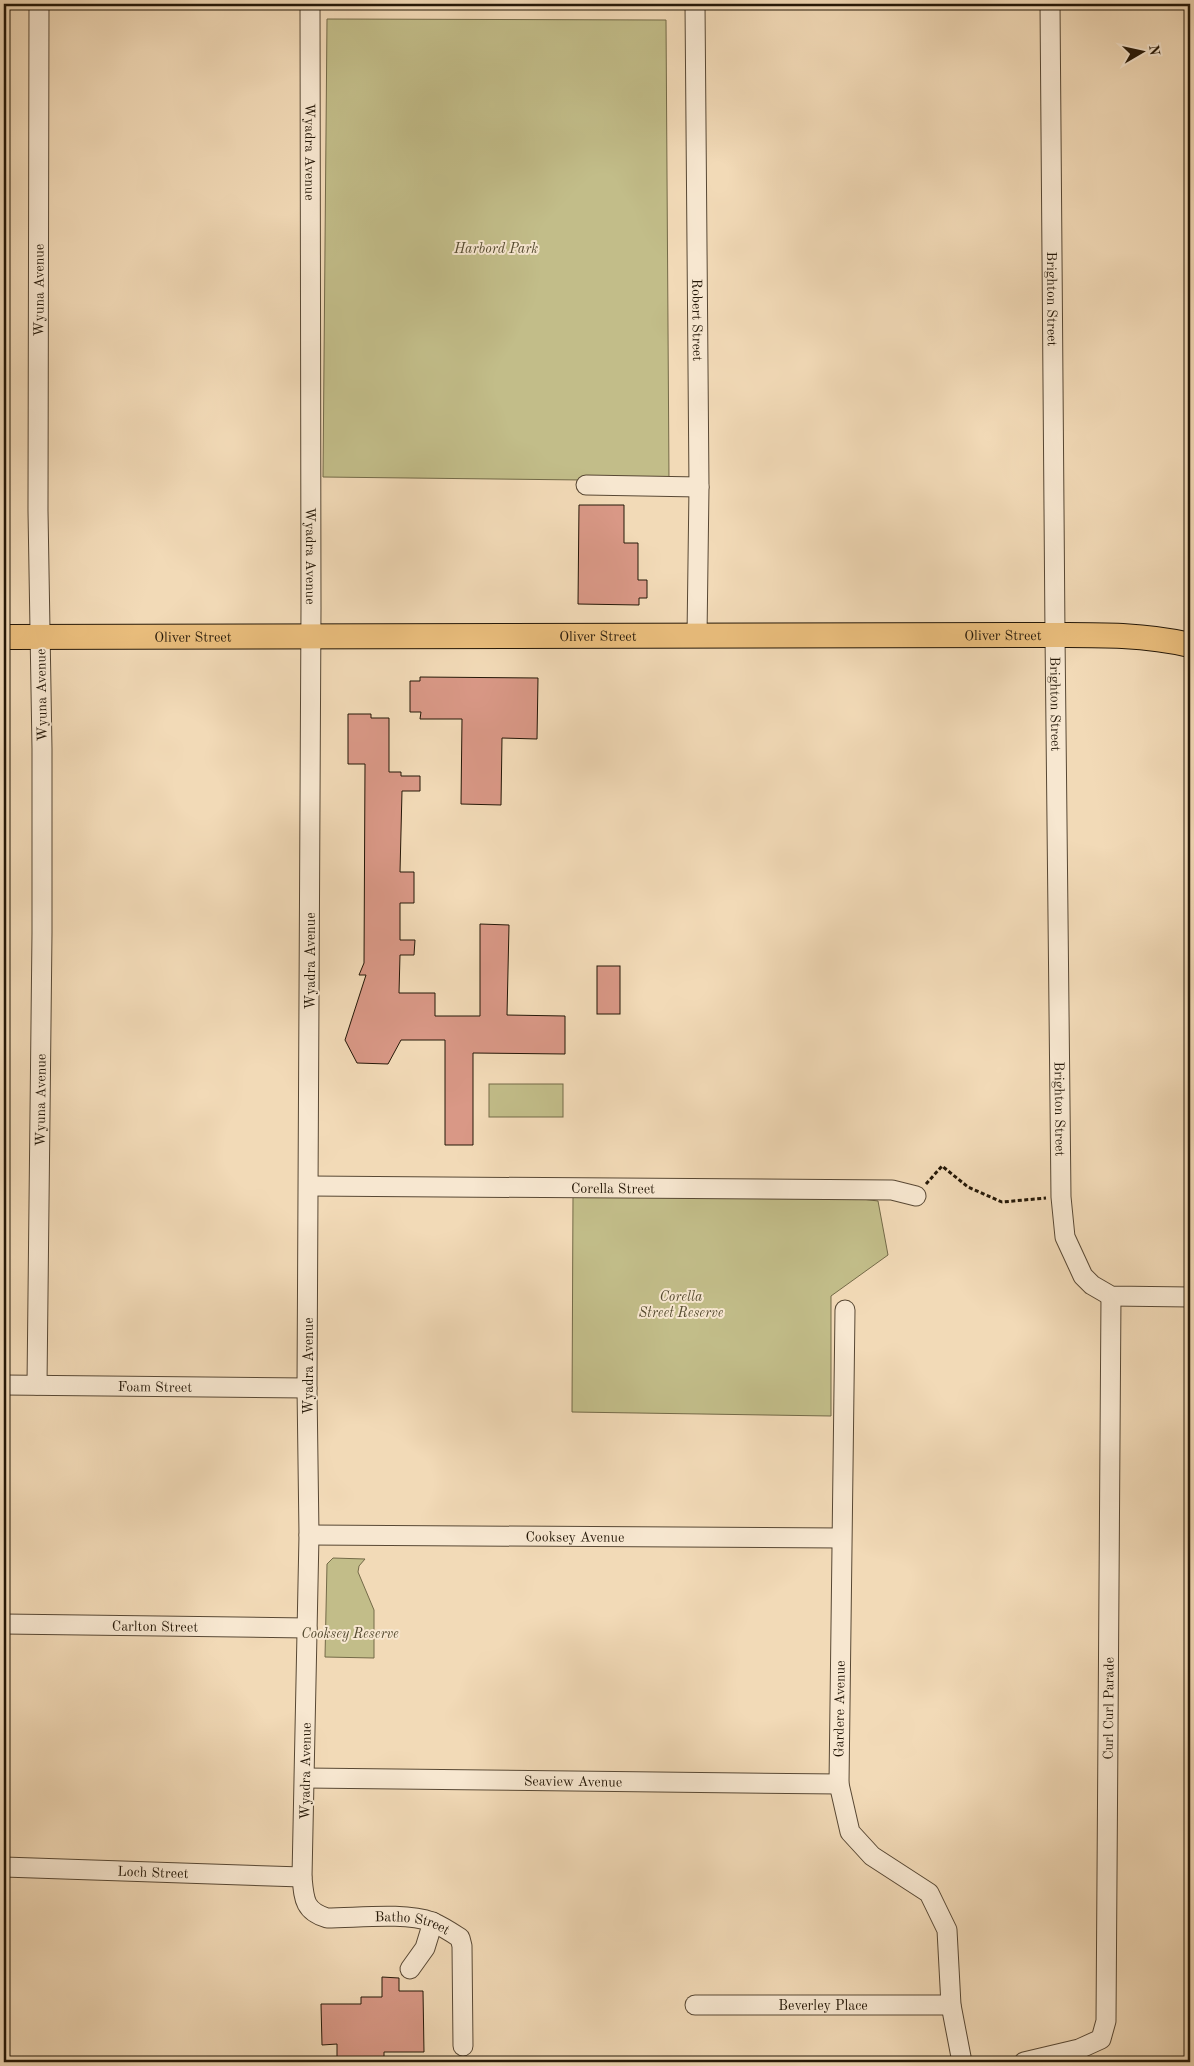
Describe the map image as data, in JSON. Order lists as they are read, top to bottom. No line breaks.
{"streets":{"main road":["Oliver Street"],"street":["Wyadra Avenue","Wyuna Avenue","Brighton Street","Robert Street","Corella Street","Foam Street","Cooksey Avenue","Carlton Street","Curl Curl Parade","Gardere Avenue","Seaview Avenue","Loch Street","Batho Street","Beverley Place"]},"crossings":[["Wyadra Avenue","Oliver Street"],["Wyadra Avenue","Corella Street"],["Wyadra Avenue","Foam Street"],["Wyadra Avenue","Cooksey Avenue"],["Wyadra Avenue","Carlton Street"],["Wyadra Avenue","Seaview Avenue"],["Wyadra Avenue","Loch Street"],["Wyadra Avenue","Batho Street"],["Wyuna Avenue","Oliver Street"],["Wyuna Avenue","Foam Street"],["Brighton Street","Oliver Street"],["Brighton Street","Curl Curl Parade"],["Robert Street","Oliver Street"],["Cooksey Avenue","Gardere Avenue"],["Gardere Avenue","Seaview Avenue"],["Gardere Avenue","Beverley Place"]],"parks":["Harbord Park","Corella Street Reserve","Cooksey Reserve"],"north":"right"}
